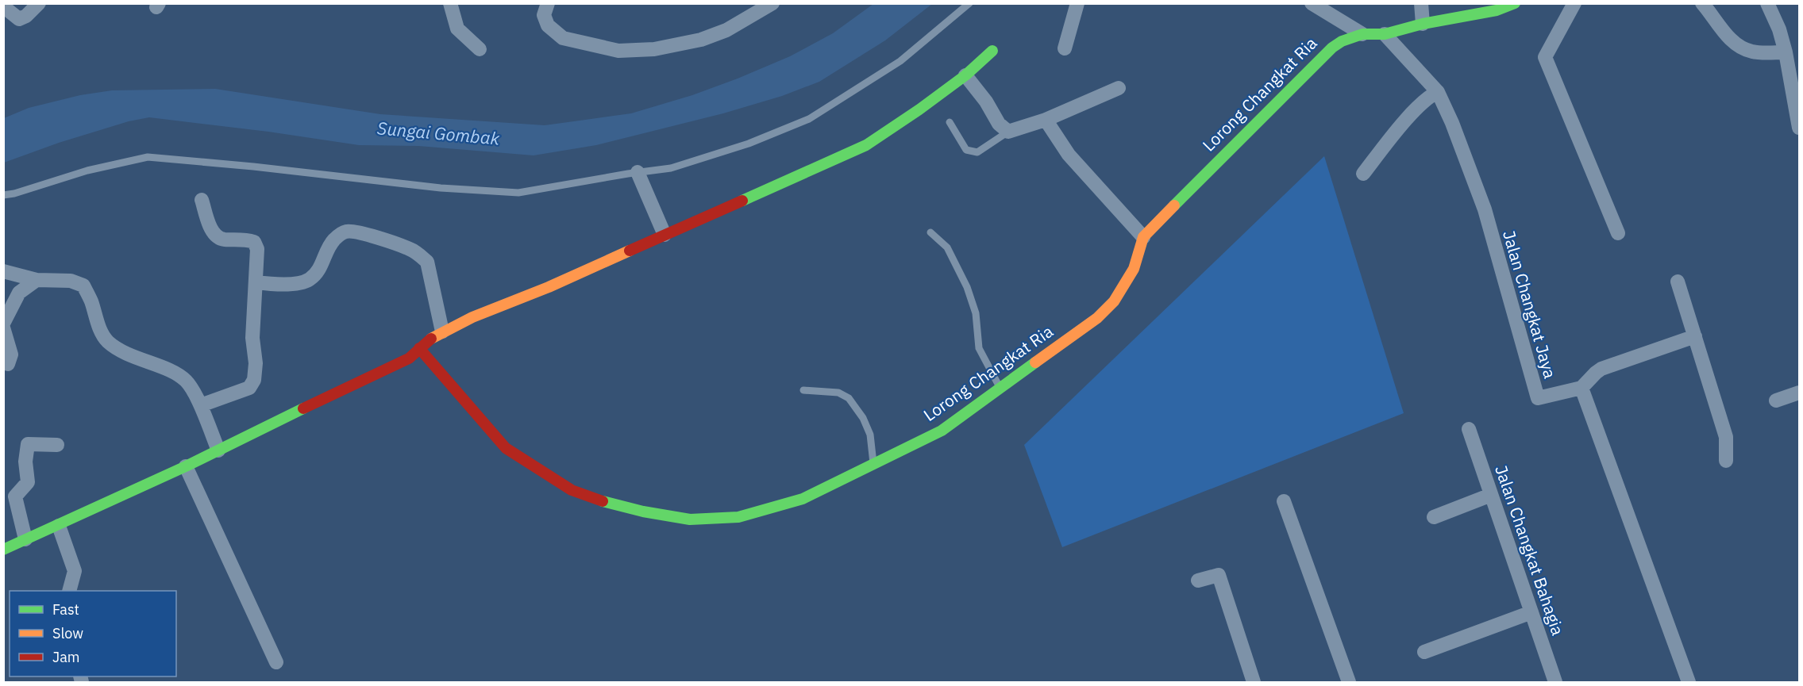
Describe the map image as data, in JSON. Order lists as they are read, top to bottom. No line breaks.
{"streets":{"street":["Lorong Changkat Ria","Jalan Changkat Jaya","Jalan Changkat Bahagia"]},"crossings":[["Lorong Changkat Ria","Jalan Changkat Jaya"]],"water":["Sungai Gombak"],"legend":["Fast","Slow","Jam"]}
